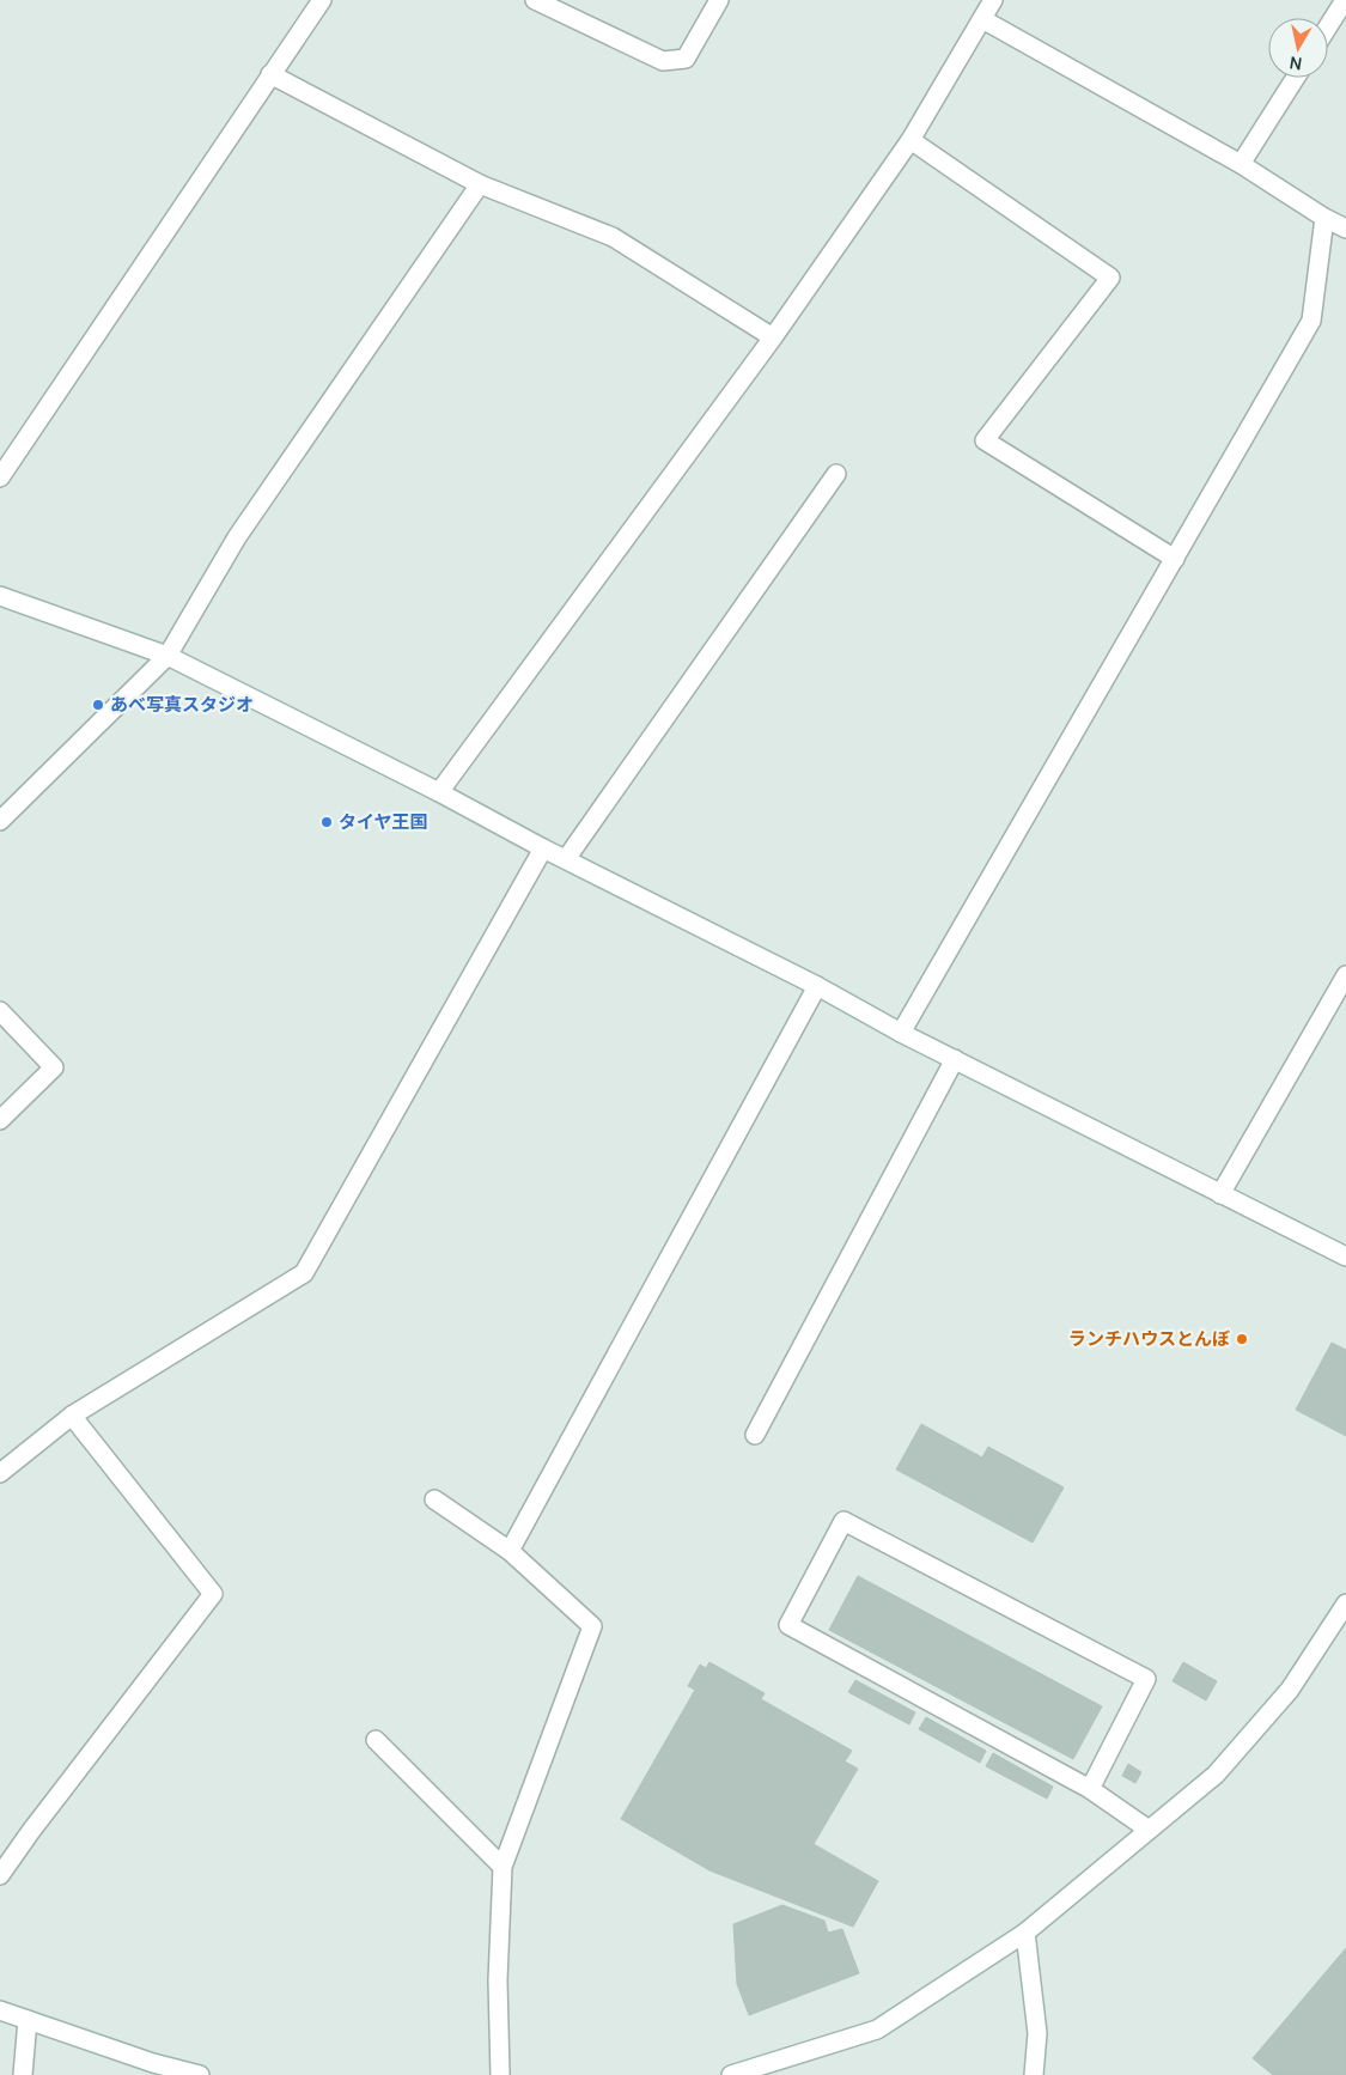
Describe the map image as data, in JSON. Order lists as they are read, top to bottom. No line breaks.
{"places":["あべ写真スタジオ","タイヤ王国","ランチハウスとんぼ"],"north":"bottom"}
